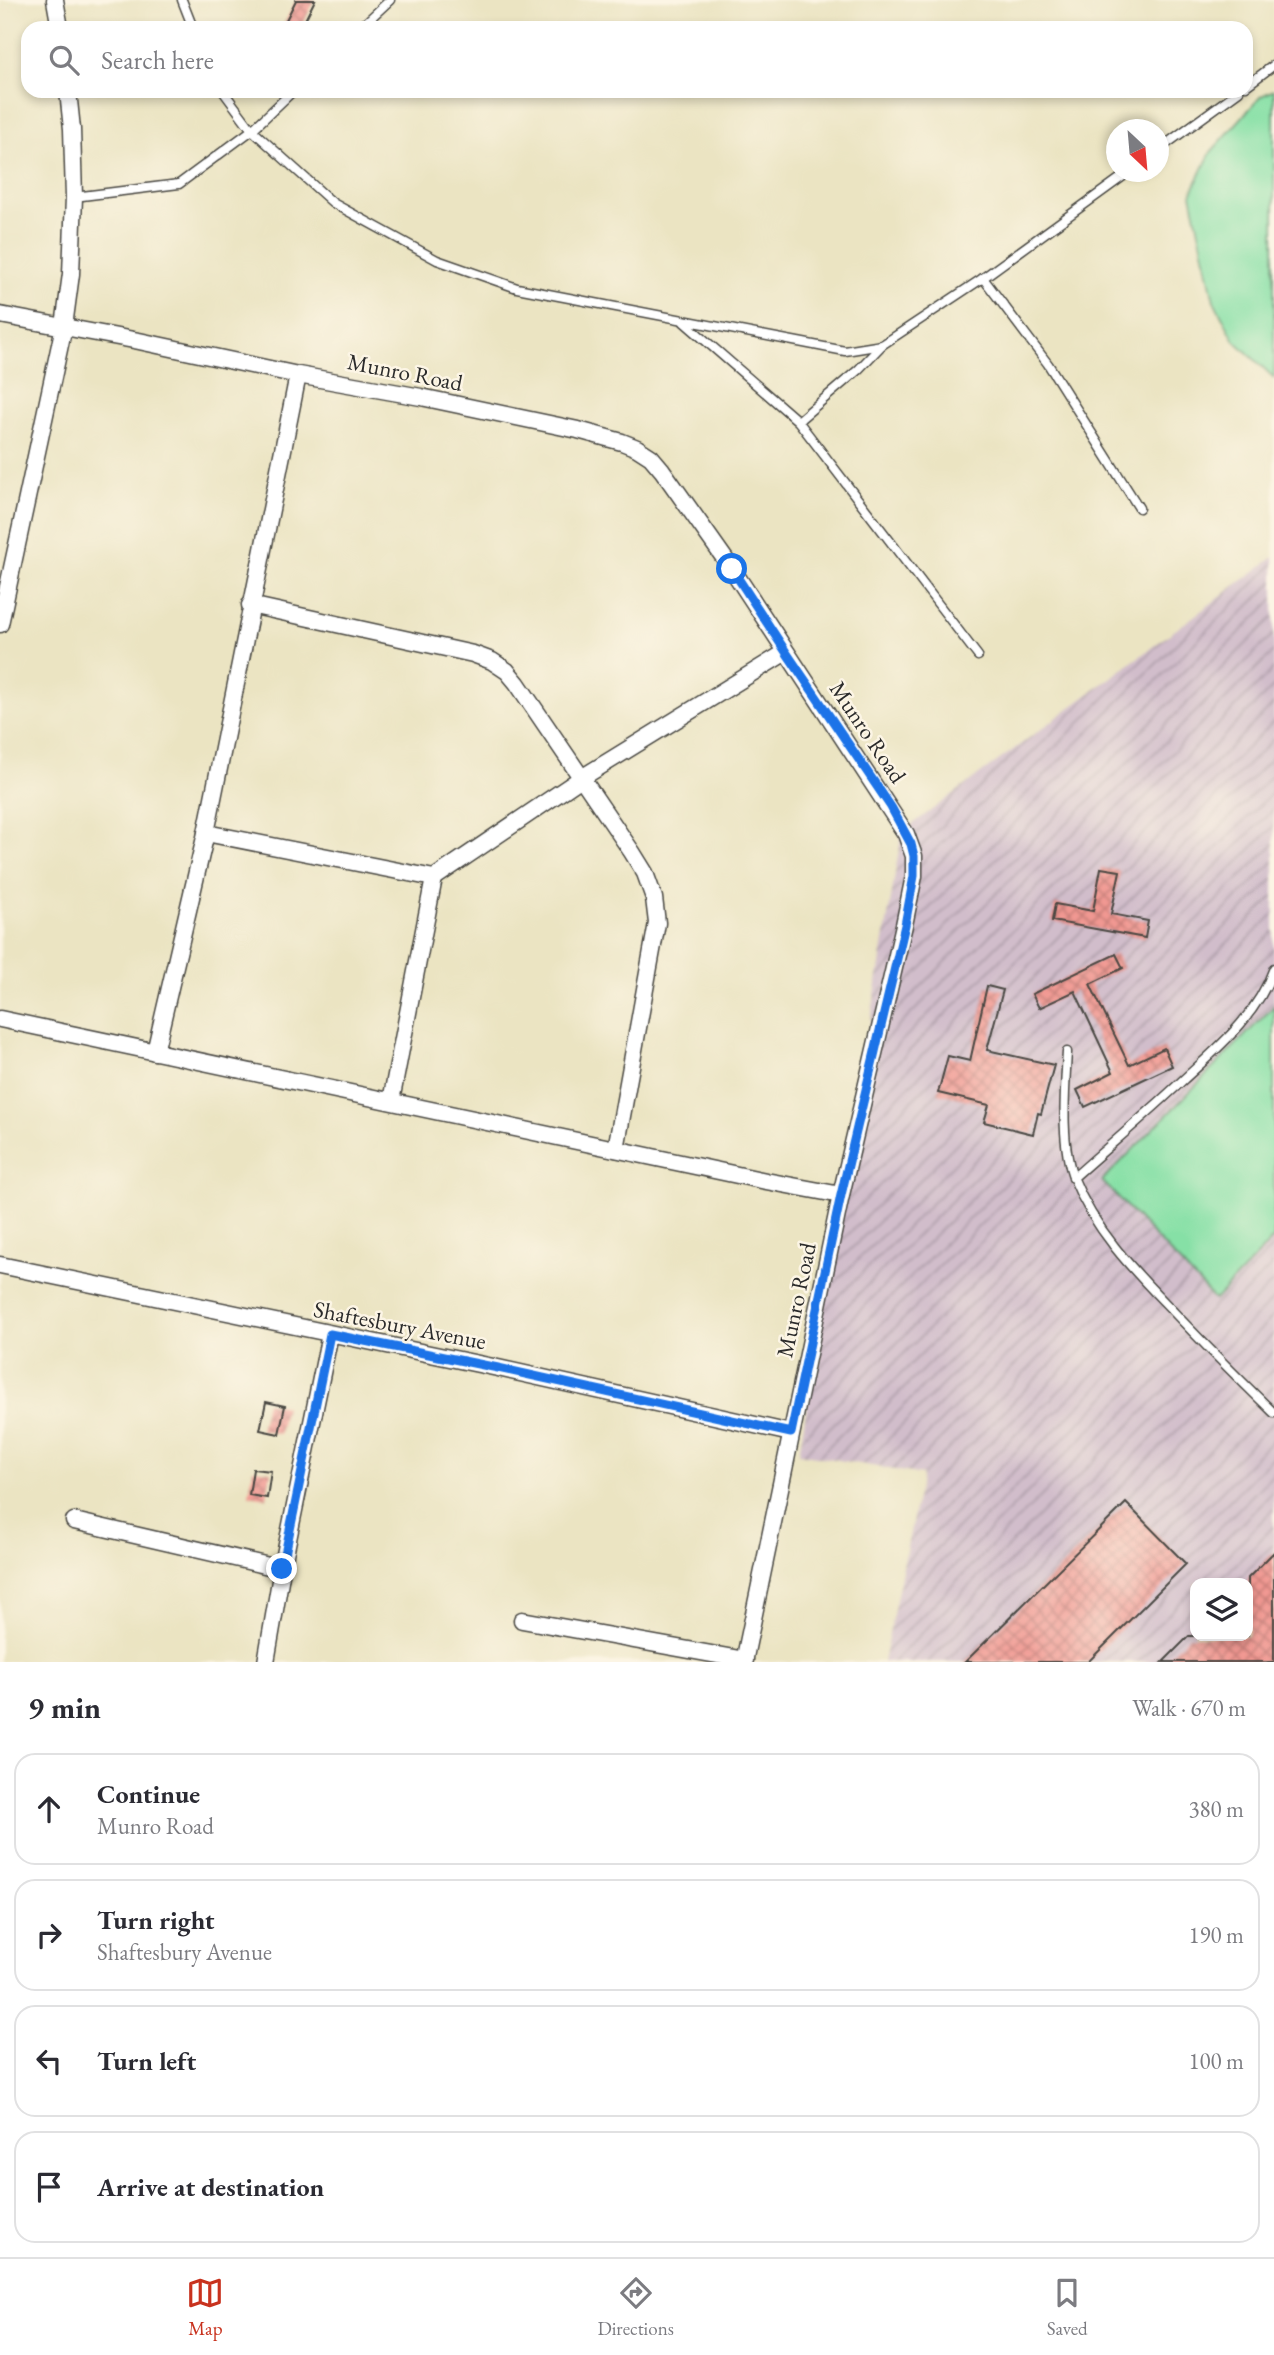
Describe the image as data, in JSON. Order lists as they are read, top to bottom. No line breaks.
{"streets":{"street":["Munro Road","Shaftesbury Avenue"]},"crossings":[["Munro Road","Shaftesbury Avenue"]],"north":"bottom right","page":{"search":"Search here","heading":["9 min","Walk · 670 m"],"list":[["Continue","Munro Road","380 m"],["Turn right","Shaftesbury Avenue","190 m"],["Turn left","100 m"],"Arrive at destination"],"nav":["Map","Directions","Saved"]}}
